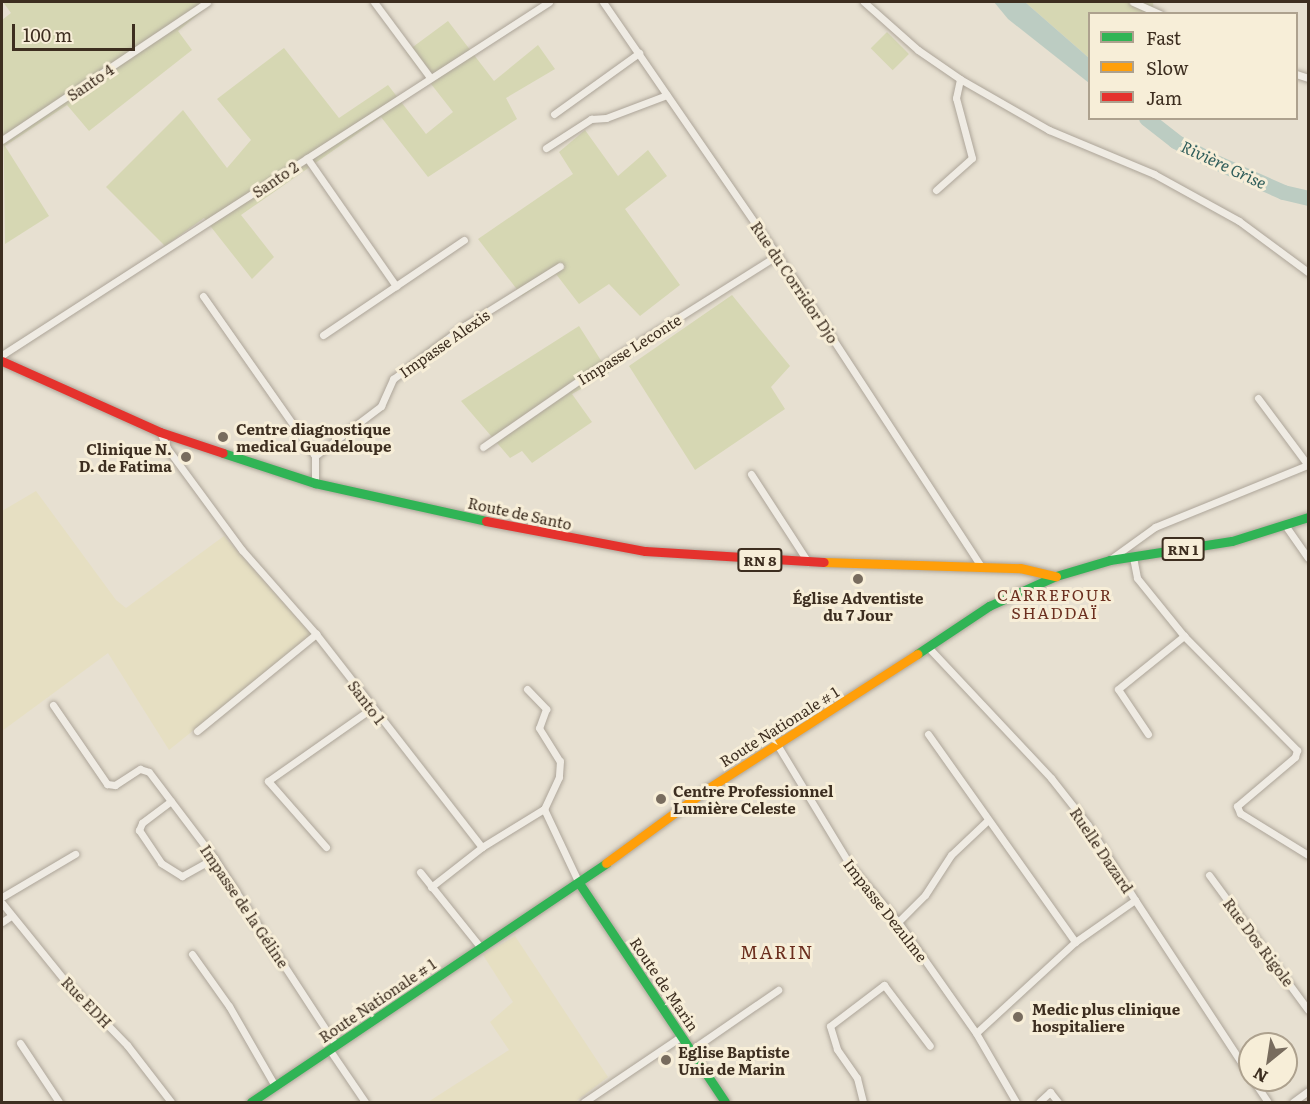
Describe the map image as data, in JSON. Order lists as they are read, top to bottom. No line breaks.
{"streets":{"main road":["Route de Santo","RN 1","RN 8","Route Nationale # 1","Route de Marin"],"street":["Santo 4","Santo 2","Rue du Corridor Djo","Impasse Alexis","Impasse Leconte","Santo 1","Ruelle Dazard","Impasse de la Géline","Impasse Dezulme","Rue Dos Rigole","Rue EDH"]},"crossings":[["Rue du Corridor Djo","Impasse Leconte"],["Rue du Corridor Djo","Route de Santo"],["Route de Santo","Santo 1"],["Route de Santo","Route Nationale # 1"],["Route Nationale # 1","Ruelle Dazard"],["Route Nationale # 1","Impasse de la Géline"],["Route Nationale # 1","Impasse Dezulme"],["Route Nationale # 1","Route de Marin"],["Ruelle Dazard","Impasse Dezulme"]],"districts":["CARREFOUR SHADDAÏ","MARIN"],"water":["Rivière Grise"],"places":["Centre diagnostique medical Guadeloupe","Clinique N. D. de Fatima","Église Adventiste du 7 Jour","Centre Professionnel Lumière Celeste","Medic plus clinique hospitaliere","Eglise Baptiste Unie de Marin"],"legend":["Fast","Slow","Jam"],"scale_bar":"100 m","north":"bottom left"}
